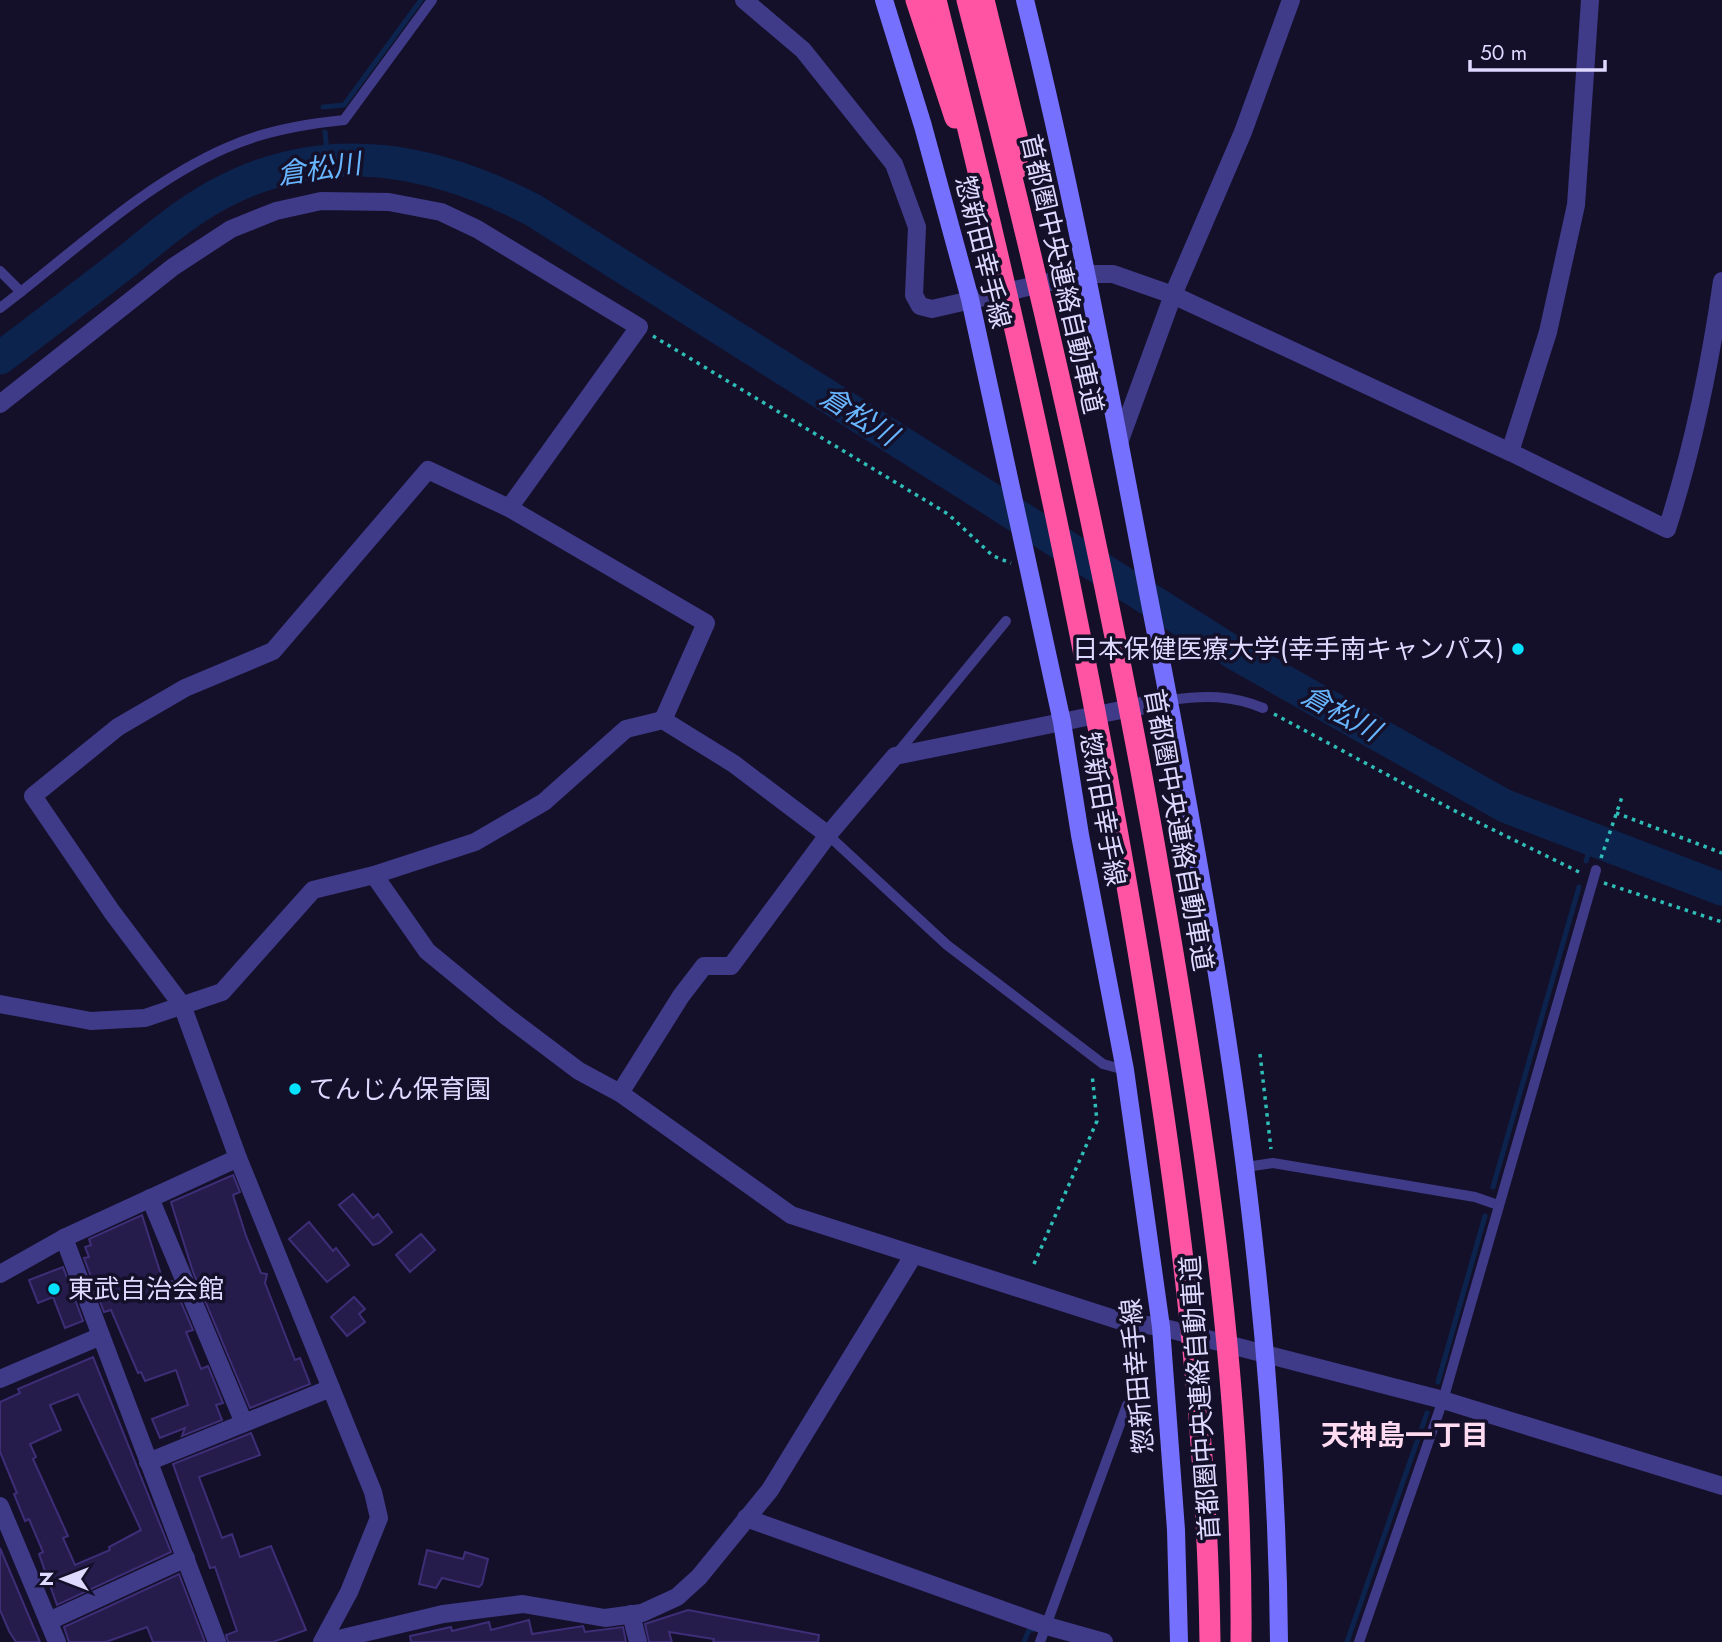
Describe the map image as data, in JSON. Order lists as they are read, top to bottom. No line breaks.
{"streets":{"highway":["首都圏中央連絡自動車道"],"main road":["惣新田幸手線"]},"districts":["天神島一丁目"],"water":["倉松川"],"places":["日本保健医療大学(幸手南キャンパス)","てんじん保育園","東武自治会館"],"scale_bar":"50 m","north":"left"}
